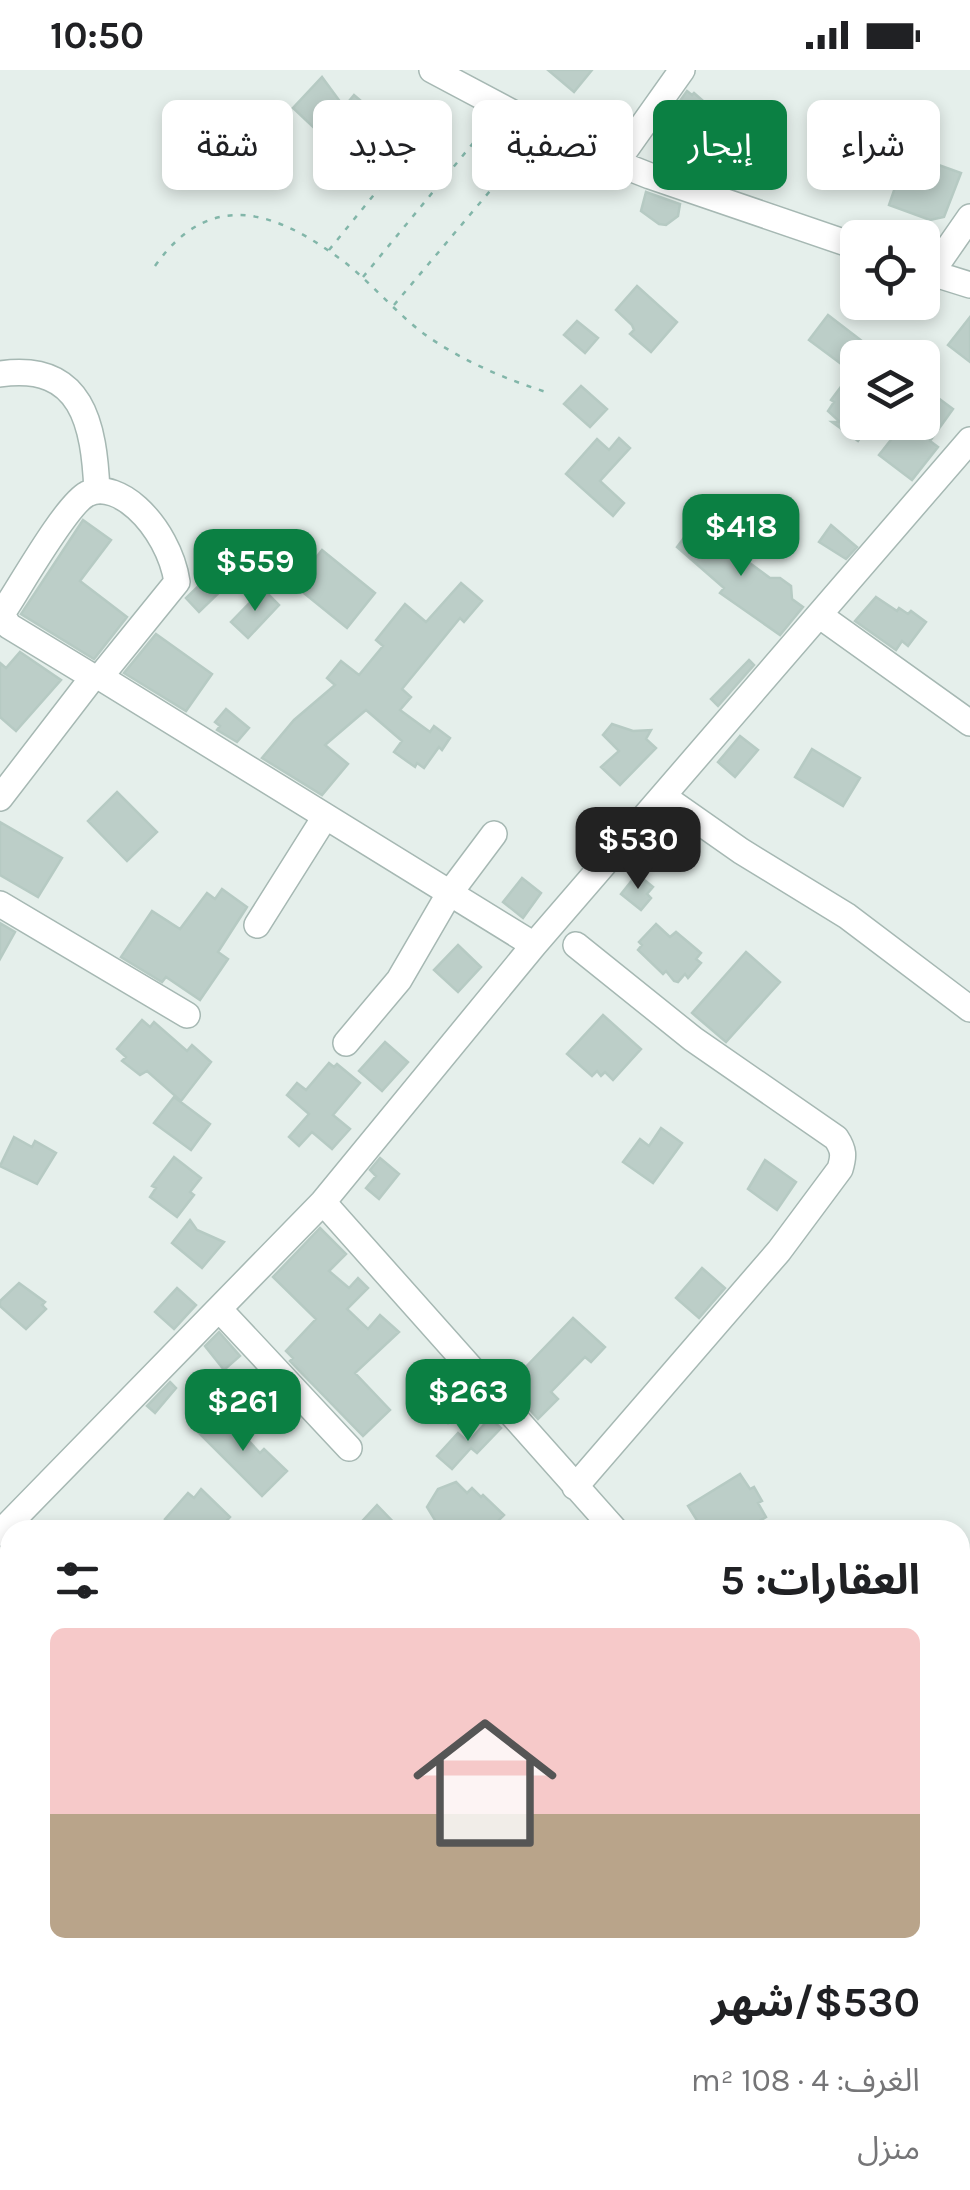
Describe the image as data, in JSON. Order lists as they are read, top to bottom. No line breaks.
{"page":{"status":"10:50","chip":["شراء","إيجار","تصفية","جديد","شقة"],"price":["$418","$559","$530","$263","$261"],"heading":"العقارات: 5","list":[{"name":"$530/شهر","note":"الغرف: 4 · 108 m² · منزل"}]}}
